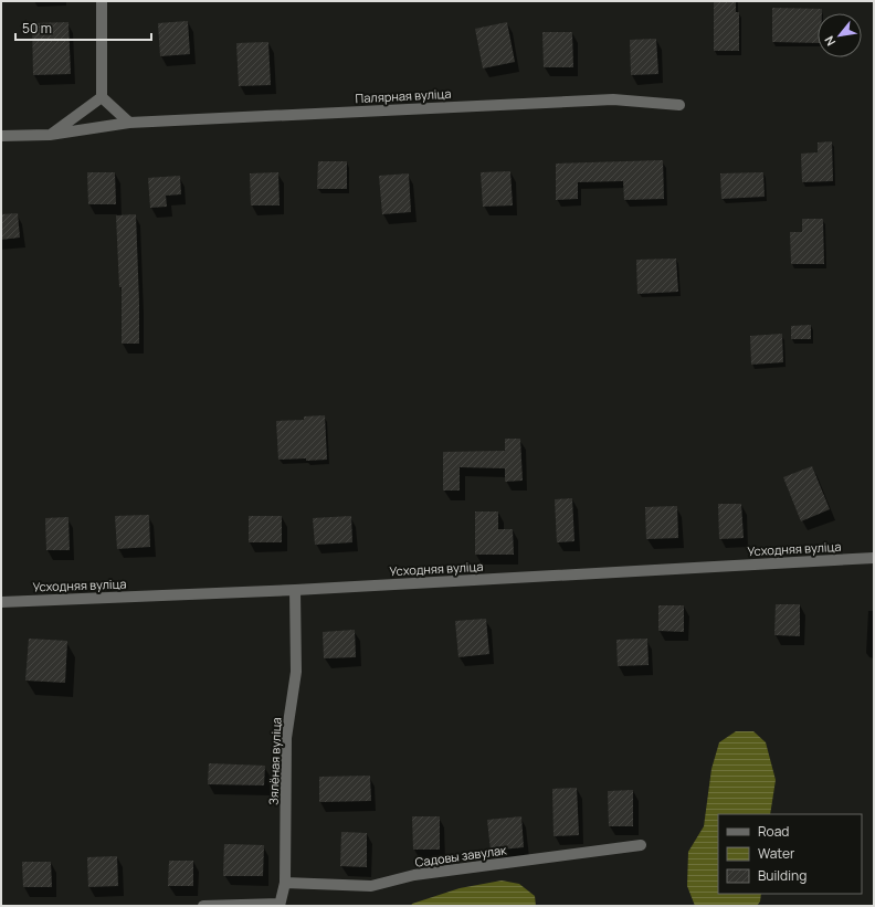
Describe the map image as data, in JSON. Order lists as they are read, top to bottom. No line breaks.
{"streets":{"street":["Палярная вуліца","Усходняя вуліца","Зялёная вуліца","Садовы завулак"]},"crossings":[["Усходняя вуліца","Зялёная вуліца"],["Зялёная вуліца","Садовы завулак"]],"legend":["Road","Water","Building"],"scale_bar":"50 m","north":"bottom left"}
